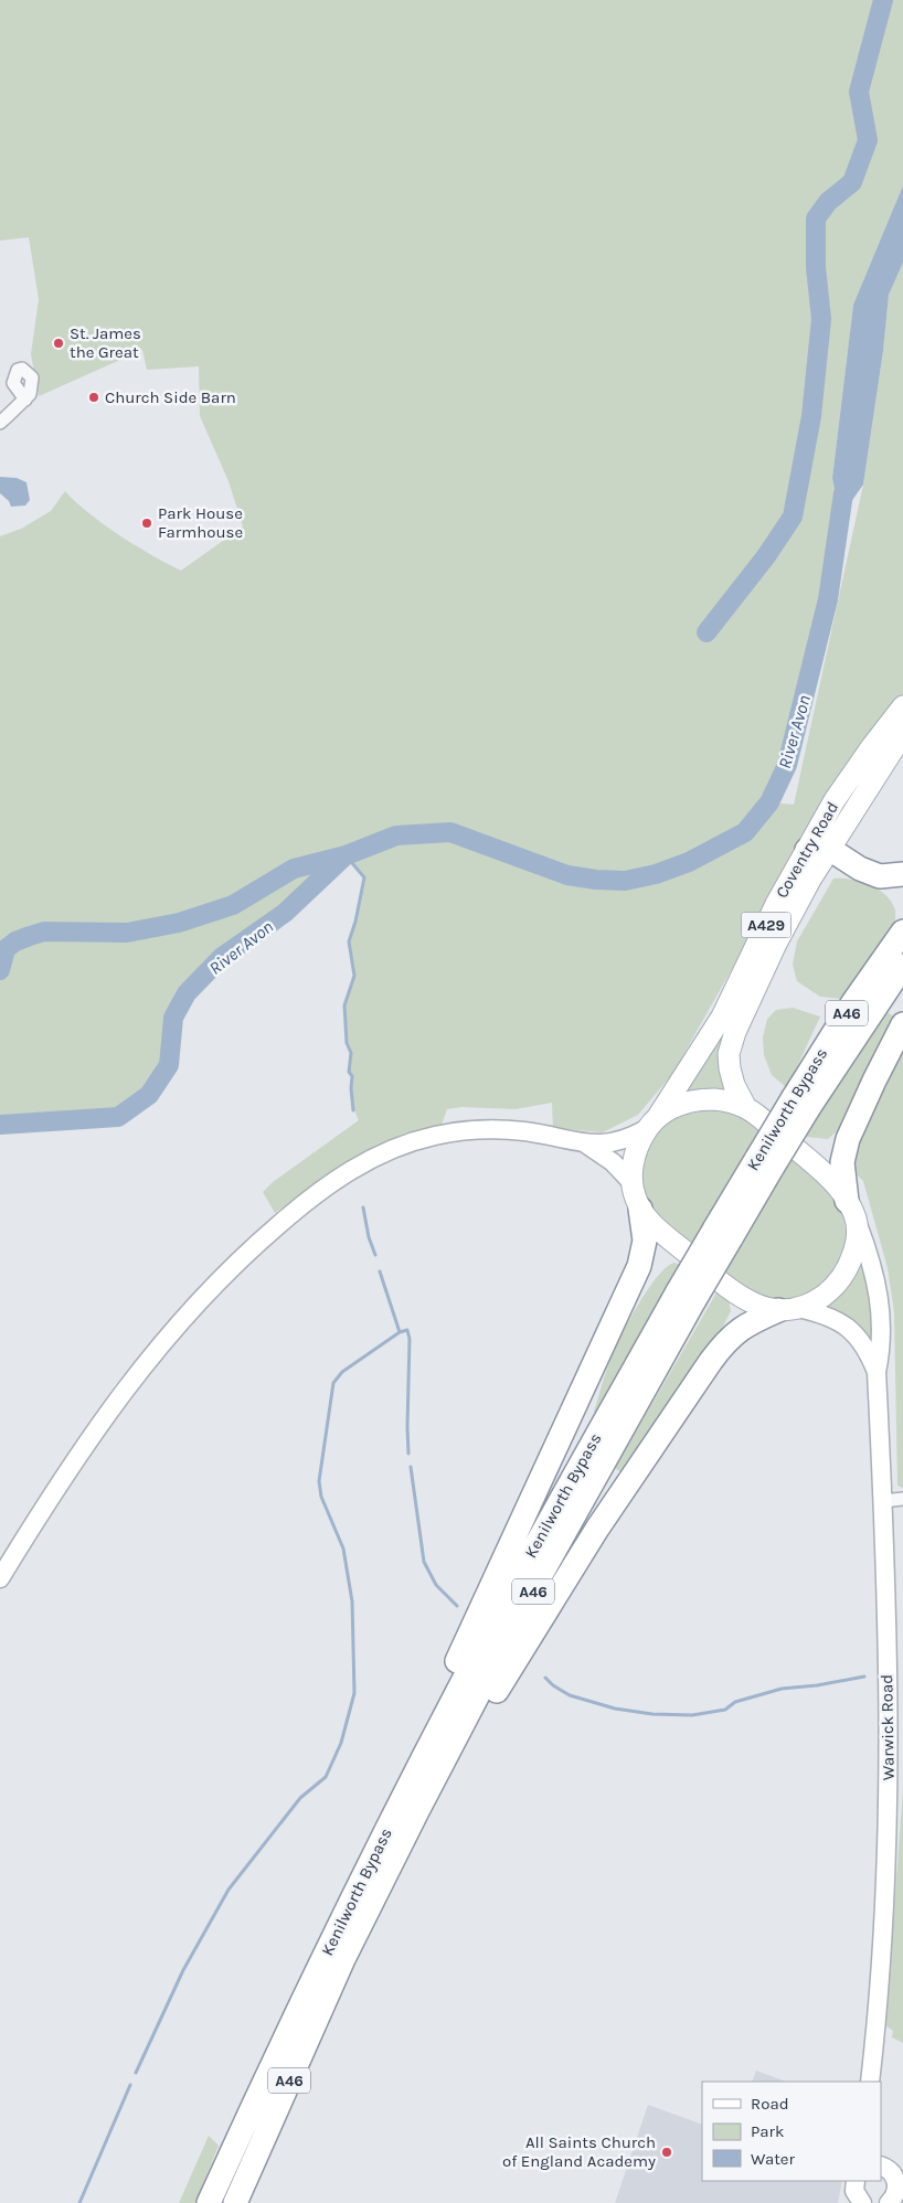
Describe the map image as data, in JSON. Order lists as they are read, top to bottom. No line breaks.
{"streets":{"highway":["A46","Kenilworth Bypass"],"main road":["Coventry Road","A429"],"street":["Warwick Road"]},"water":["River Avon"],"places":["St. James the Great","Church Side Barn","Park House Farmhouse","All Saints Church of England Academy"],"legend":["Road","Park","Water"]}
